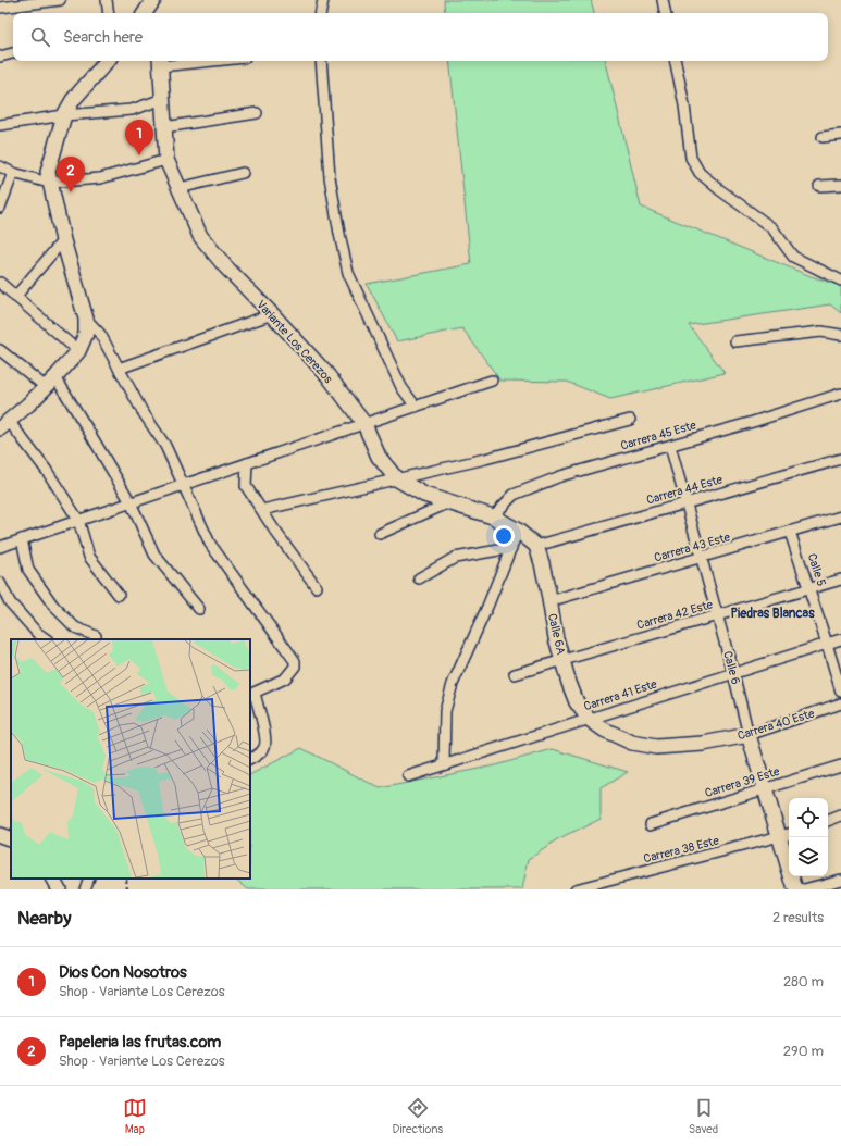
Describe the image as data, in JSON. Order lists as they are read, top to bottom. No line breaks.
{"streets":{"street":["Variante Los Cerezos","Carrera 45 Este","Carrera 44 Este","Carrera 43 Este","Calle 5","Carrera 42 Este","Calle 6A","Calle 6","Carrera 41 Este","Carrera 40 Este","Carrera 39 Este","Carrera 38 Este"]},"crossings":[["Variante Los Cerezos","Carrera 45 Este"],["Variante Los Cerezos","Carrera 44 Este"],["Variante Los Cerezos","Calle 6A"],["Carrera 45 Este","Calle 6"],["Carrera 44 Este","Calle 6A"],["Carrera 44 Este","Calle 6"],["Carrera 43 Este","Calle 5"],["Carrera 43 Este","Calle 6A"],["Carrera 43 Este","Calle 6"],["Calle 5","Carrera 42 Este"],["Calle 5","Carrera 41 Este"],["Carrera 42 Este","Calle 6A"],["Carrera 42 Este","Calle 6"],["Calle 6A","Carrera 41 Este"],["Calle 6A","Carrera 40 Este"],["Calle 6","Carrera 41 Este"],["Calle 6","Carrera 40 Este"],["Calle 6","Carrera 39 Este"],["Calle 6","Carrera 38 Este"],["Carrera 41 Este","Carrera 40 Este"]],"districts":["Piedras Blancas"],"page":{"search":"Search here","pins":["1","2"],"heading":["Nearby","2 results"],"list":[{"mark":"1","name":"Dios Con Nosotros","note":"Shop · Variante Los Cerezos","value":"280 m"},{"mark":"2","name":"Papeleria las frutas.com","note":"Shop · Variante Los Cerezos","value":"290 m"}],"nav":["Map","Directions","Saved"]}}
